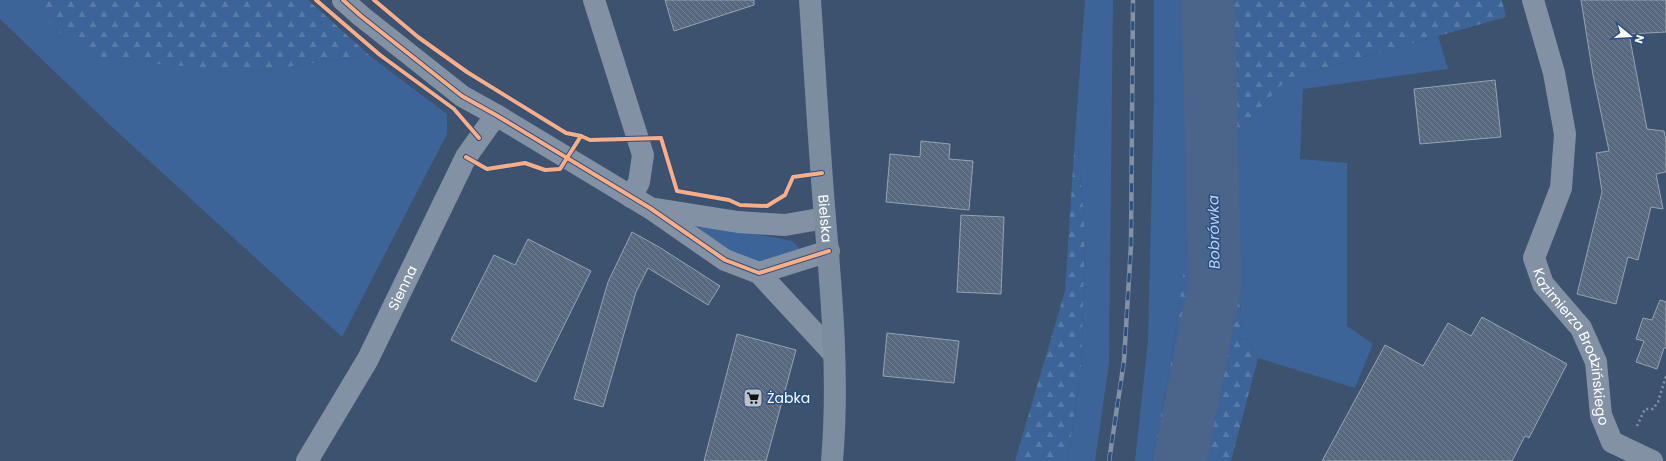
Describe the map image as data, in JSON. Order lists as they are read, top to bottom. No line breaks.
{"streets":{"street":["Bielska","Sienna","Kazimierza Brodzińskiego"]},"water":["Bobrówka"],"places":{"supermarket":["Żabka"]},"north":"right"}
